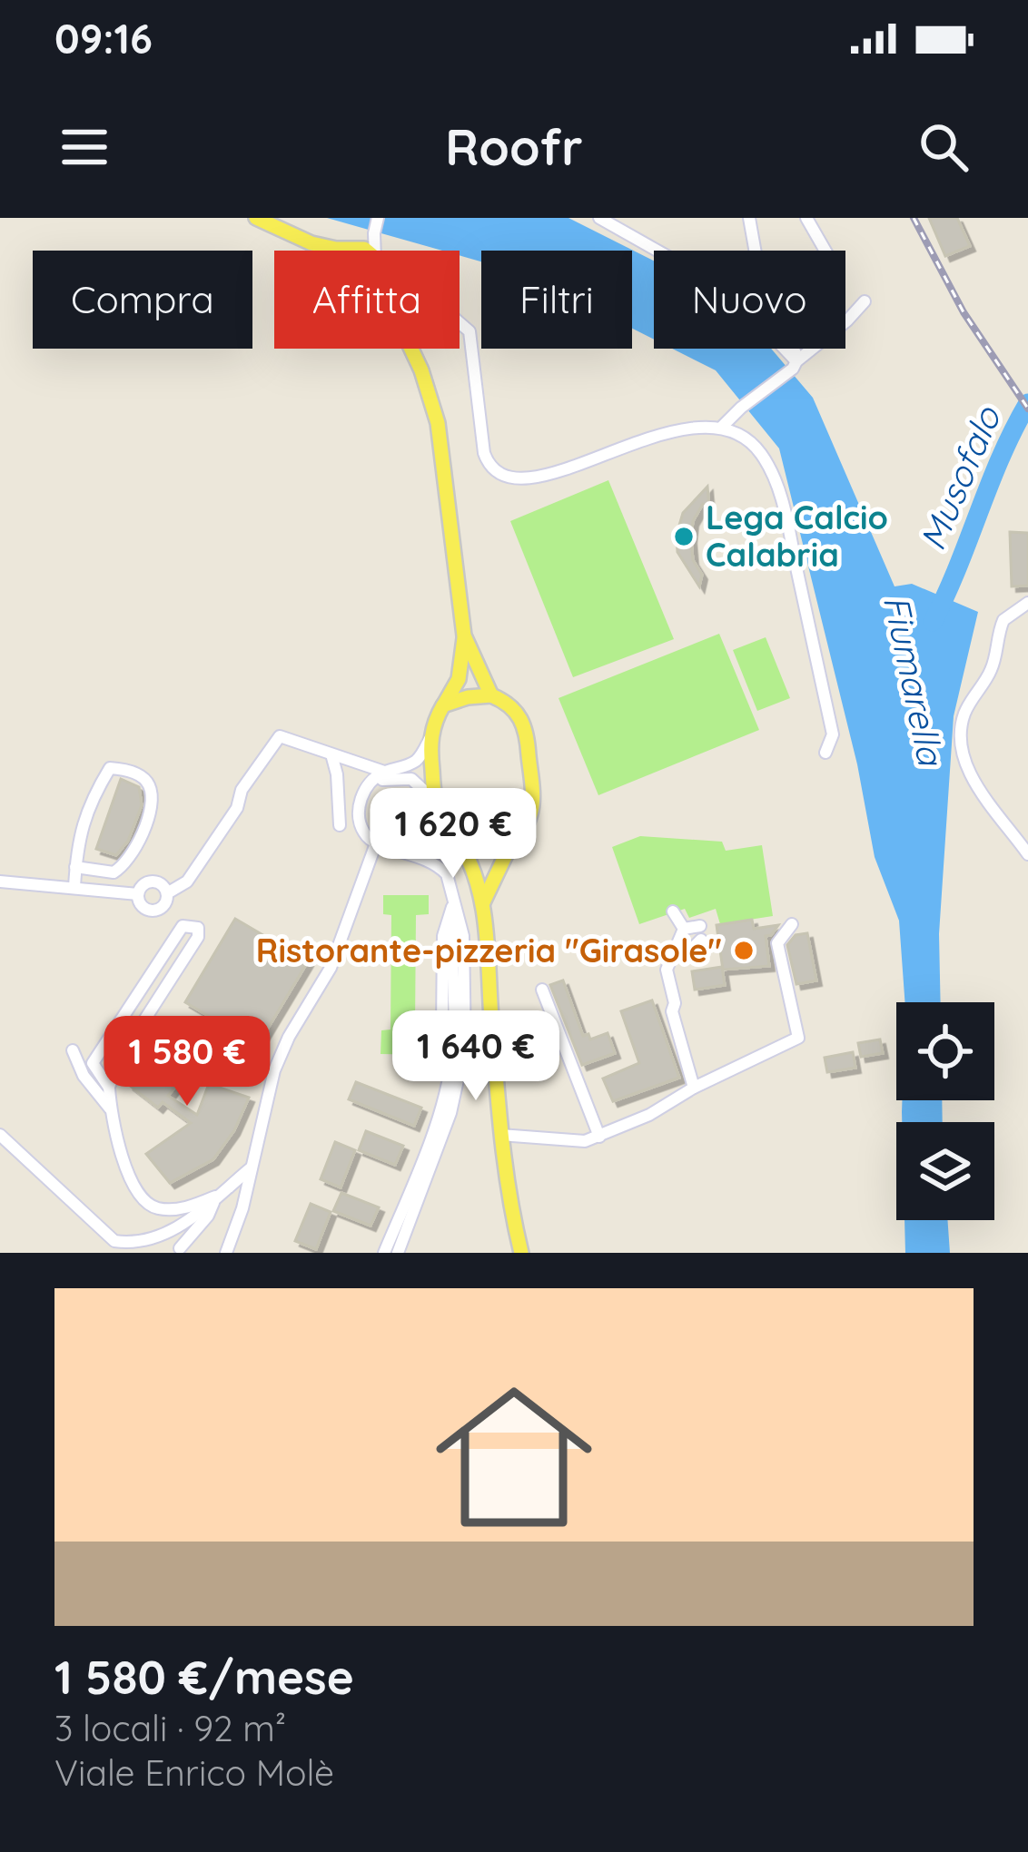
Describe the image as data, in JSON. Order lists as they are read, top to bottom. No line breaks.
{"water":["Musofalo","Fiumarella"],"places":["Lega Calcio Calabria","Ristorante-pizzeria \"Girasole\""],"page":{"status":"09:16","header":"Roofr","chip":["Compra","Affitta","Filtri","Nuovo"],"price":["1 620 €","1 640 €","1 580 €"],"list":[{"name":"1 580 €/mese","note":"3 locali · 92 m² · Viale Enrico Molè"}]}}
